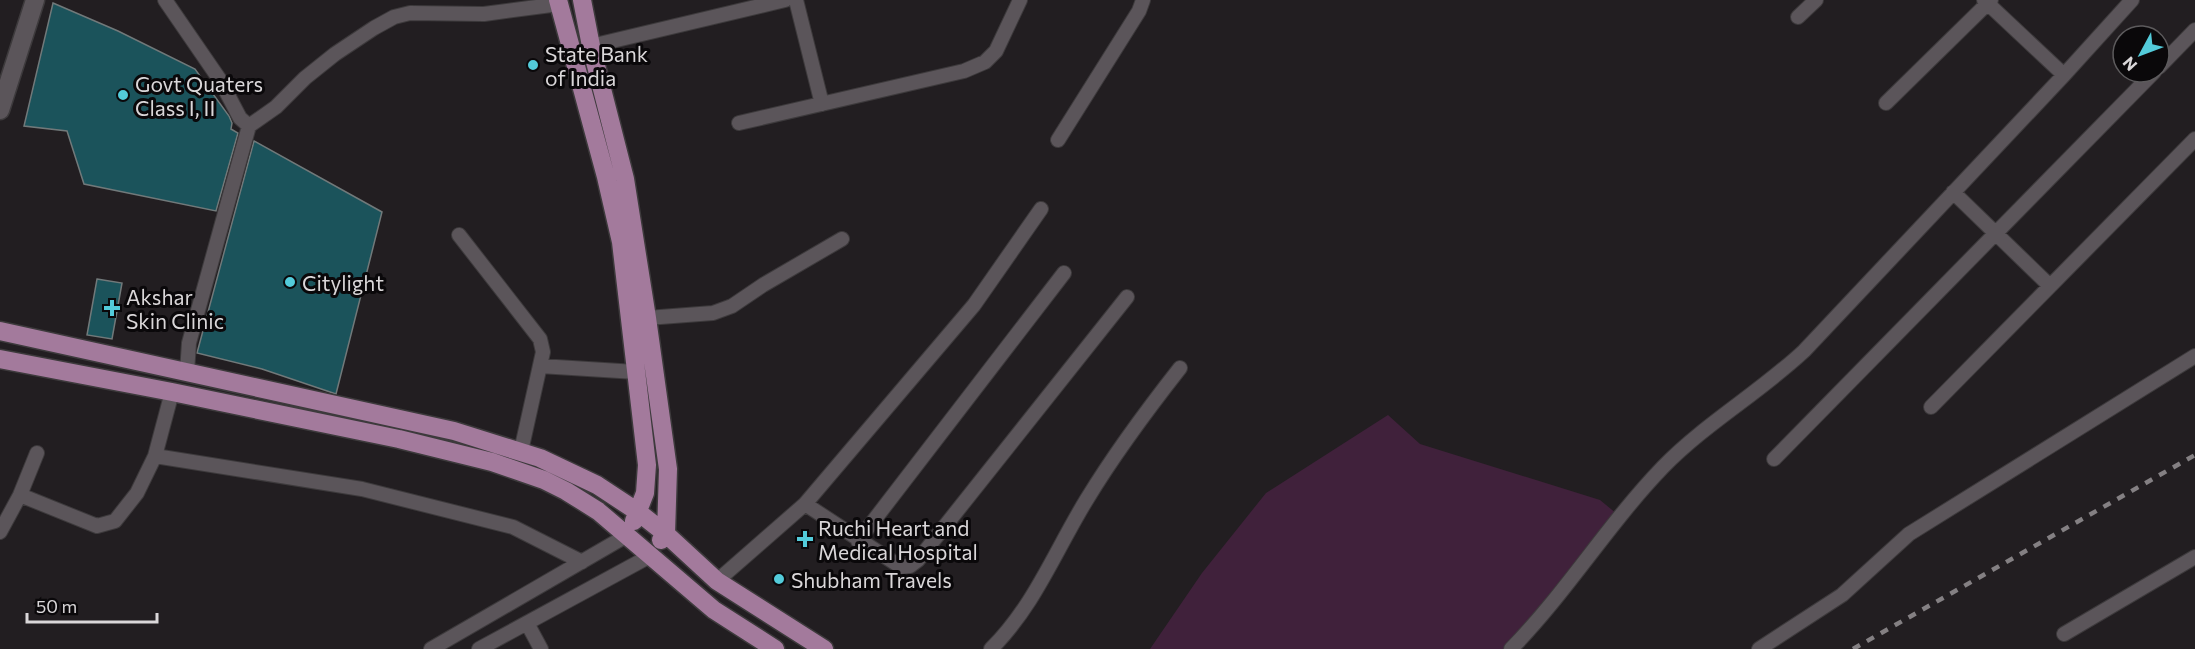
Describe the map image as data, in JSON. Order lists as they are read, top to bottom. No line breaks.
{"places":{"other":["State Bank of India","Govt Quaters Class I, II","Citylight","Shubham Travels"],"health":["Akshar Skin Clinic","Ruchi Heart and Medical Hospital"]},"scale_bar":"50 m","north":"bottom left"}
